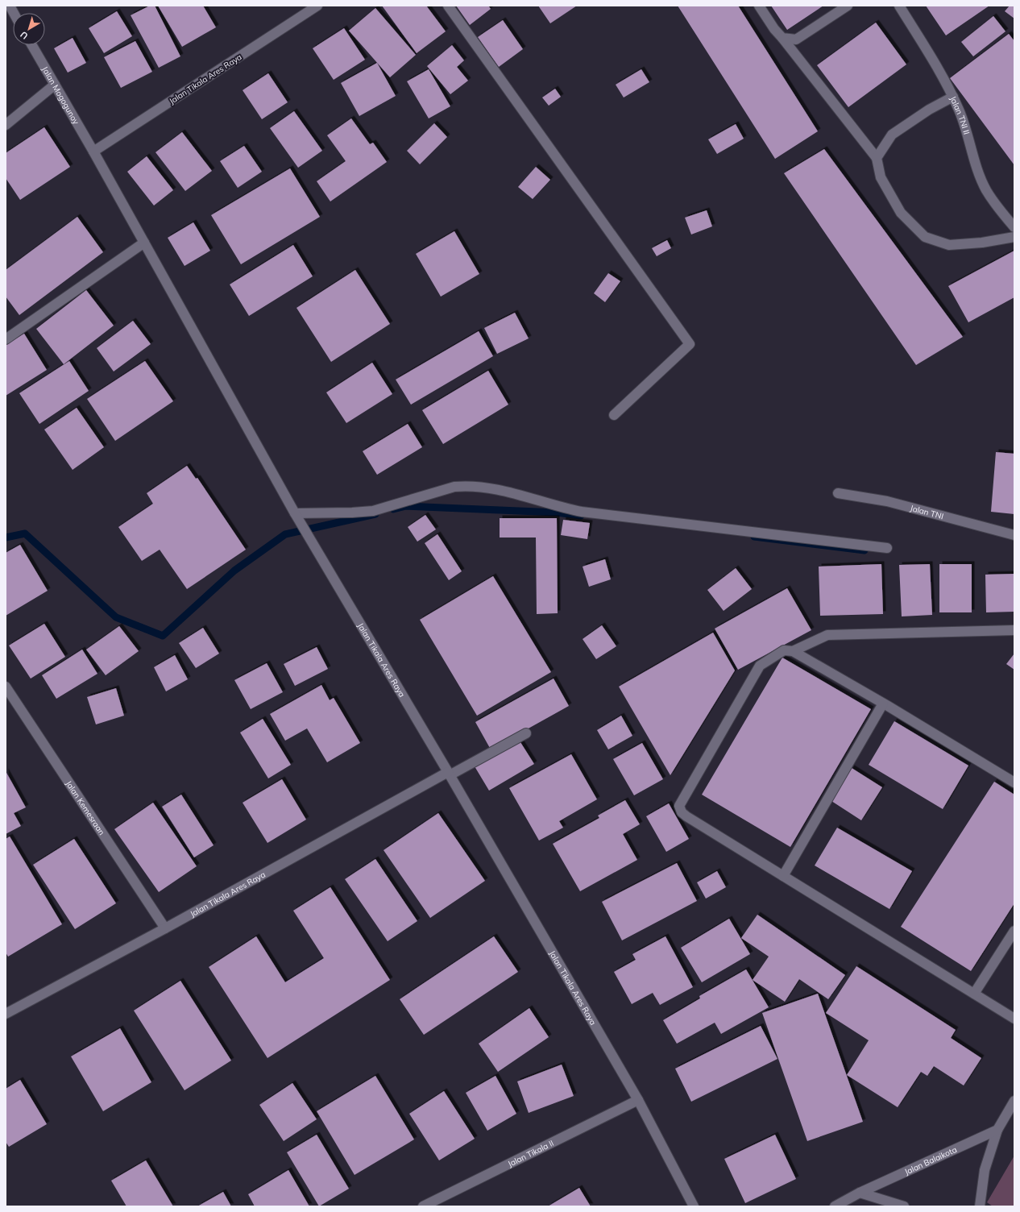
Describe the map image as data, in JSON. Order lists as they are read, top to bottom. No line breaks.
{"streets":{"street":["Jalan Tikala Ares Raya","Jalan Mogogunoy","Jalan TNI II","Jalan TNI","Jalan Kemesraan","Jalan Tikala II","Jalan Balaikota"]},"crossings":[["Jalan Tikala Ares Raya","Jalan Mogogunoy"],["Jalan Tikala Ares Raya","Jalan Kemesraan"],["Jalan Tikala Ares Raya","Jalan Tikala II"]],"north":"bottom left"}
